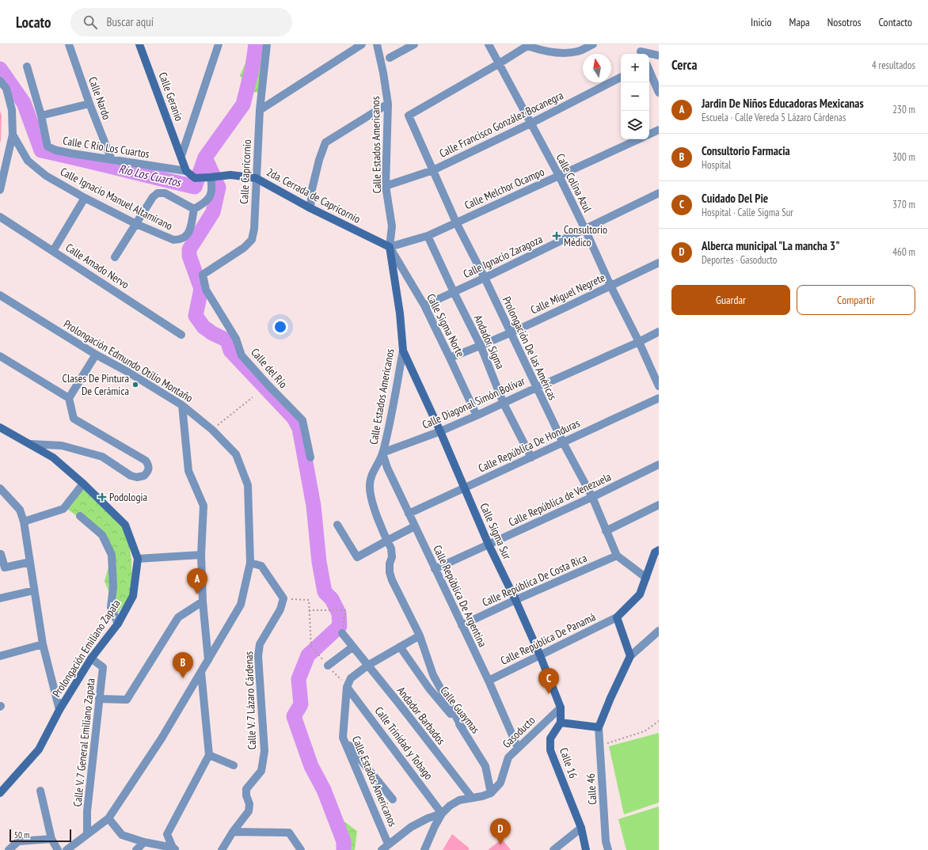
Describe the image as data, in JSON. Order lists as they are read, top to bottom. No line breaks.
{"streets":{"main road":["Calle Geranio","Calle Estados Americanos","2da. Cerrada de Capricornio","Calle Sigma Sur","Prolongación Emiliano Zapata","Calle 16"],"street":["Calle Nardo","Calle Francisco González Bocanegra","Calle C Río Los Cuartos","Calle Capricornio","Calle Colina Azul","Calle Melchor Ocampo","Calle Ignacio Manuel Altamirano","Calle Ignacio Zaragoza","Calle Amado Nervo","Calle Miguel Negrete","Calle Sigma Norte","Andador Sigma","Prolongación De las Américas","Prolongación Edmundo Otilio Montaño","Calle del Río","Calle Diagonal Simón Bolívar","Calle República De Honduras","Calle República de Venezuela","Calle República De Costa Rica","Calle República De Argentina","Calle República De Panamá","Calle V. 7 Lázaro Cárdenas","Calle Guaymas","Andador Barbados","Gasoducto","Calle V. 7 General Emiliano Zapata","Calle Trinidad y Tobago","Calle 46"]},"crossings":[["Calle Nardo","Calle C Río Los Cuartos"],["Calle Francisco González Bocanegra","Calle Estados Americanos"],["Calle Francisco González Bocanegra","Calle Colina Azul"],["Calle Francisco González Bocanegra","Prolongación De las Américas"],["Calle Estados Americanos","Calle Melchor Ocampo"],["Calle Estados Americanos","2da. Cerrada de Capricornio"],["Calle Estados Americanos","Calle Sigma Norte"],["Calle Estados Americanos","Calle Diagonal Simón Bolívar"],["Calle Estados Americanos","Calle Sigma Sur"],["Calle Estados Americanos","Calle República De Argentina"],["Calle Estados Americanos","Calle Guaymas"],["Calle Estados Americanos","Calle Trinidad y Tobago"],["Calle C Río Los Cuartos","2da. Cerrada de Capricornio"],["Calle Capricornio","2da. Cerrada de Capricornio"],["Calle Capricornio","Calle del Río"],["Calle Colina Azul","Calle Melchor Ocampo"],["Calle Colina Azul","Calle Ignacio Zaragoza"],["Calle Colina Azul","Calle Miguel Negrete"],["Calle Colina Azul","Prolongación De las Américas"],["Calle Colina Azul","Calle Diagonal Simón Bolívar"],["Calle Melchor Ocampo","2da. Cerrada de Capricornio"],["Calle Melchor Ocampo","Calle Sigma Norte"],["Calle Melchor Ocampo","Andador Sigma"],["Calle Melchor Ocampo","Prolongación De las Américas"],["2da. Cerrada de Capricornio","Calle Sigma Norte"],["Calle Ignacio Zaragoza","Calle Sigma Norte"],["Calle Ignacio Zaragoza","Andador Sigma"],["Calle Ignacio Zaragoza","Prolongación De las Américas"],["Calle Miguel Negrete","Calle Sigma Norte"],["Calle Miguel Negrete","Andador Sigma"],["Calle Miguel Negrete","Prolongación De las Américas"],["Calle Sigma Norte","Calle Diagonal Simón Bolívar"],["Andador Sigma","Calle Diagonal Simón Bolívar"],["Andador Sigma","Calle República De Honduras"],["Prolongación De las Américas","Calle Diagonal Simón Bolívar"],["Prolongación De las Américas","Calle República De Honduras"],["Prolongación De las Américas","Calle República de Venezuela"],["Prolongación De las Américas","Calle República De Costa Rica"],["Prolongación Edmundo Otilio Montaño","Calle V. 7 General Emiliano Zapata"],["Calle Diagonal Simón Bolívar","Calle Sigma Sur"],["Calle Diagonal Simón Bolívar","Calle República De Argentina"],["Calle República De Honduras","Calle Sigma Sur"],["Calle República De Honduras","Calle República De Argentina"],["Calle República de Venezuela","Calle Sigma Sur"],["Calle República de Venezuela","Calle República De Argentina"],["Calle Sigma Sur","Calle República De Costa Rica"],["Calle Sigma Sur","Calle República De Panamá"],["Calle Sigma Sur","Gasoducto"],["Calle Sigma Sur","Calle 16"],["Calle República De Costa Rica","Calle República De Argentina"],["Calle República De Argentina","Calle República De Panamá"],["Calle República De Argentina","Gasoducto"],["Prolongación Emiliano Zapata","Calle V. 7 General Emiliano Zapata"],["Calle Guaymas","Gasoducto"]],"water":["Río Los Cuartos"],"places":{"health":["Consultorio Médico","Podologia"],"other":["Clases De Pintura De Cerámica"]},"scale_bar":"50 m","north":"top","page":{"header":"Locato","search":"Buscar aquí","nav":["Inicio","Mapa","Nosotros","Contacto"],"heading":["Cerca","4 resultados"],"map_buttons":["+","−"],"list":[{"mark":"A","name":"Jardin De Niños Educadoras Mexicanas","note":"Escuela · Calle Vereda 5 Lázaro Cárdenas","value":"230 m"},{"mark":"B","name":"Consultorio Farmacia","note":"Hospital","value":"300 m"},{"mark":"C","name":"Cuidado Del Pie","note":"Hospital · Calle Sigma Sur","value":"370 m"},{"mark":"D","name":"Alberca municipal \"La mancha 3\"","note":"Deportes · Gasoducto","value":"460 m"}],"buttons":["Guardar","Compartir"],"pins":["A","B","C","D"],"scale":"50 m"}}
